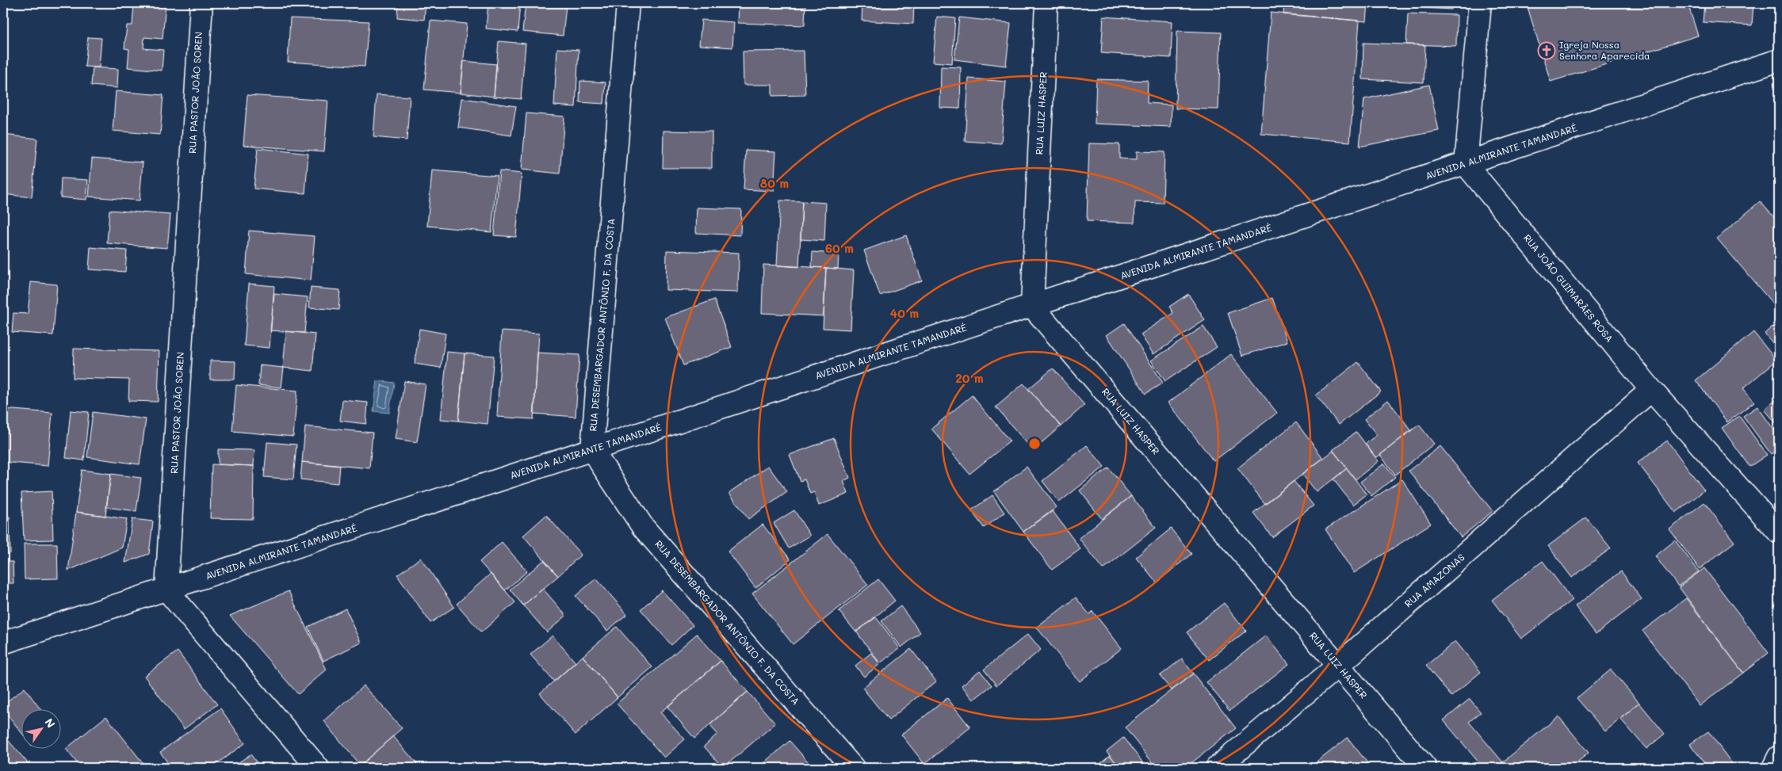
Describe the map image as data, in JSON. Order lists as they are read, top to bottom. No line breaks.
{"streets":{"main road":["RUA PASTOR JOÃO SOREN","RUA LUIZ HASPER","AVENIDA ALMIRANTE TAMANDARÉ","RUA JOÃO GUIMARÃES ROSA","RUA DESEMBARGADOR ANTÔNIO F. DA COSTA","RUA AMAZONAS"]},"crossings":[["RUA PASTOR JOÃO SOREN","AVENIDA ALMIRANTE TAMANDARÉ"],["RUA LUIZ HASPER","AVENIDA ALMIRANTE TAMANDARÉ"],["RUA LUIZ HASPER","RUA AMAZONAS"],["AVENIDA ALMIRANTE TAMANDARÉ","RUA JOÃO GUIMARÃES ROSA"],["AVENIDA ALMIRANTE TAMANDARÉ","RUA DESEMBARGADOR ANTÔNIO F. DA COSTA"],["RUA JOÃO GUIMARÃES ROSA","RUA AMAZONAS"]],"places":{"church":["Igreja Nossa Senhora Aparecida"]},"north":"top right","rings":["80 m","60 m","40 m","20 m"]}
